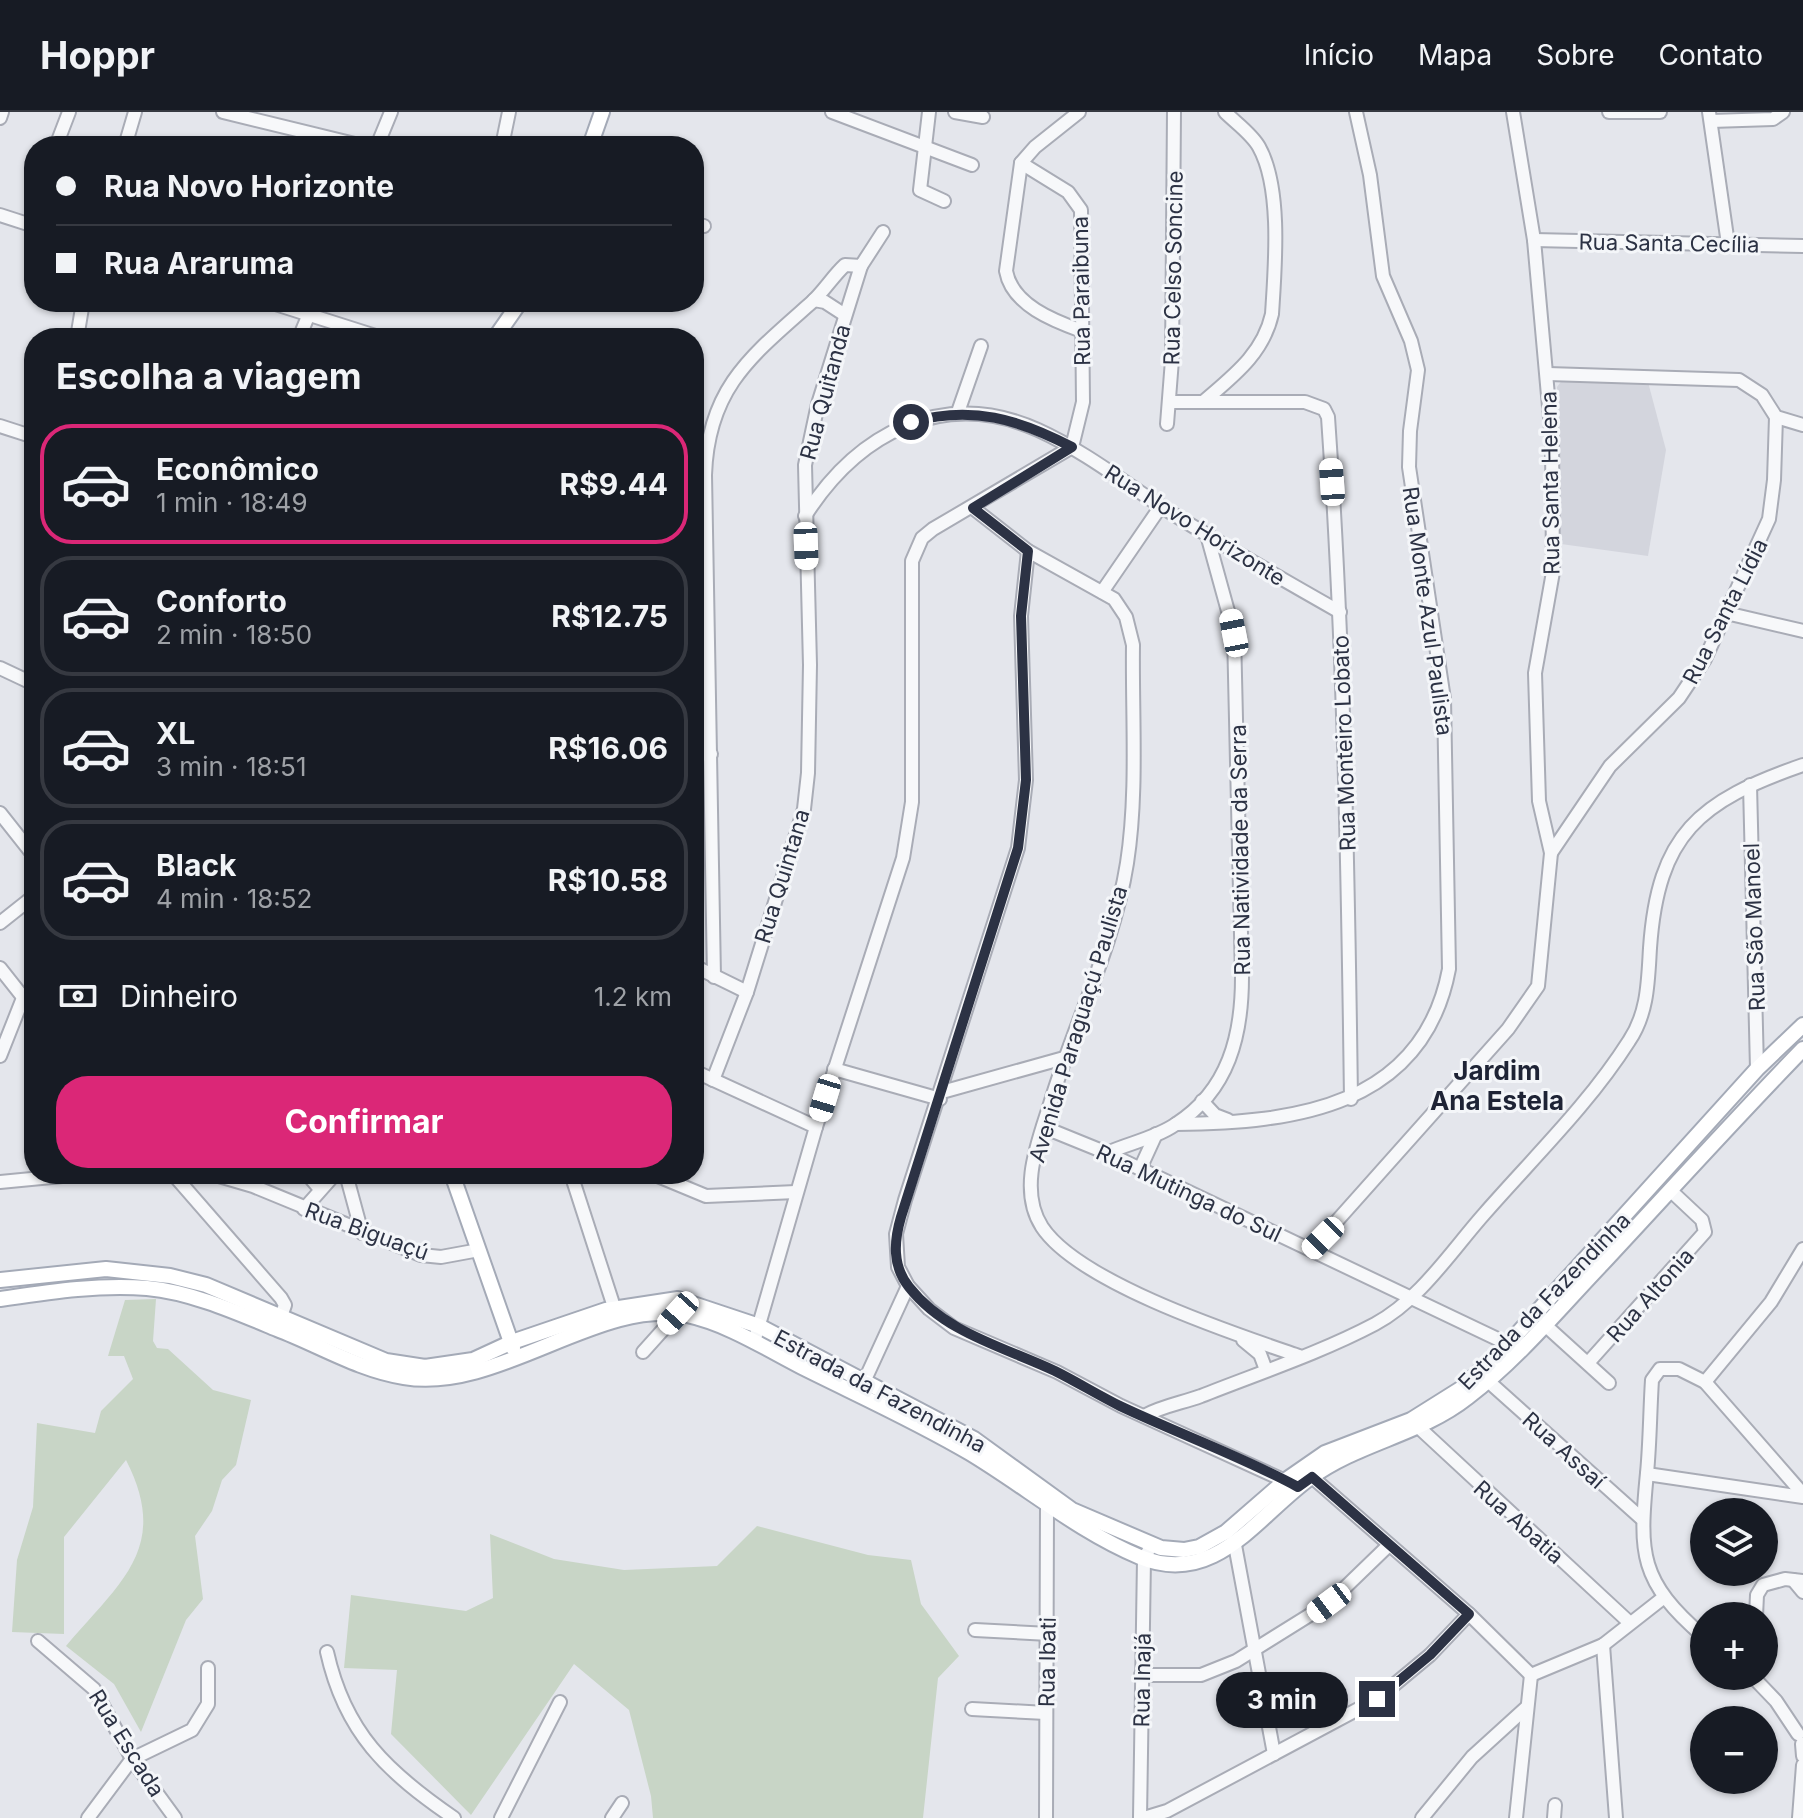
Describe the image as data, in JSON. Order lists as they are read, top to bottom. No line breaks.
{"streets":{"main road":["Estrada da Fazendinha"],"street":["Rua Santa Cecília","Rua Celso Soncine","Rua Paraibuna","Rua Quitanda","Rua Santa Helena","Rua Novo Horizonte","Rua Monte Azul Paulista","Rua Santa Lídia","Rua Monteiro Lobato","Rua Natividade da Serra","Rua Quintana","Rua São Manoel","Avenida Paraguaçú Paulista","Rua Mutinga do Sul","Rua Biguaçú","Rua Altonia","Rua Assaí","Rua Abatia","Rua Ibati","Rua Inajá","Rua Escada"]},"crossings":[["Rua Santa Cecília","Rua Santa Helena"],["Rua Paraibuna","Rua Novo Horizonte"],["Rua Quitanda","Rua Novo Horizonte"],["Rua Quitanda","Rua Quintana"],["Rua Santa Helena","Rua Santa Lídia"],["Rua Novo Horizonte","Rua Monteiro Lobato"],["Rua Novo Horizonte","Rua Natividade da Serra"],["Rua Monte Azul Paulista","Rua Monteiro Lobato"],["Rua Monte Azul Paulista","Rua Natividade da Serra"],["Rua Natividade da Serra","Rua Mutinga do Sul"],["Rua São Manoel","Estrada da Fazendinha"],["Avenida Paraguaçú Paulista","Rua Mutinga do Sul"],["Rua Mutinga do Sul","Estrada da Fazendinha"],["Rua Altonia","Estrada da Fazendinha"],["Estrada da Fazendinha","Rua Assaí"],["Estrada da Fazendinha","Rua Abatia"],["Estrada da Fazendinha","Rua Ibati"],["Estrada da Fazendinha","Rua Inajá"]],"districts":["Jardim Ana Estela"],"page":{"header":"Hoppr","nav":["Início","Mapa","Sobre","Contato"],"banner":["Rua Novo Horizonte","Rua Araruma"],"heading":"Escolha a viagem","list":[{"name":"Econômico","note":"1 min · 18:49","value":"R$9.44"},{"name":"Conforto","note":"2 min · 18:50","value":"R$12.75"},{"name":"XL","note":"3 min · 18:51","value":"R$16.06"},{"name":"Black","note":"4 min · 18:52","value":"R$10.58"}],"pay":["Dinheiro","1.2 km"],"buttons":"Confirmar","map_buttons":["+","−"],"bubble":"3 min"}}
